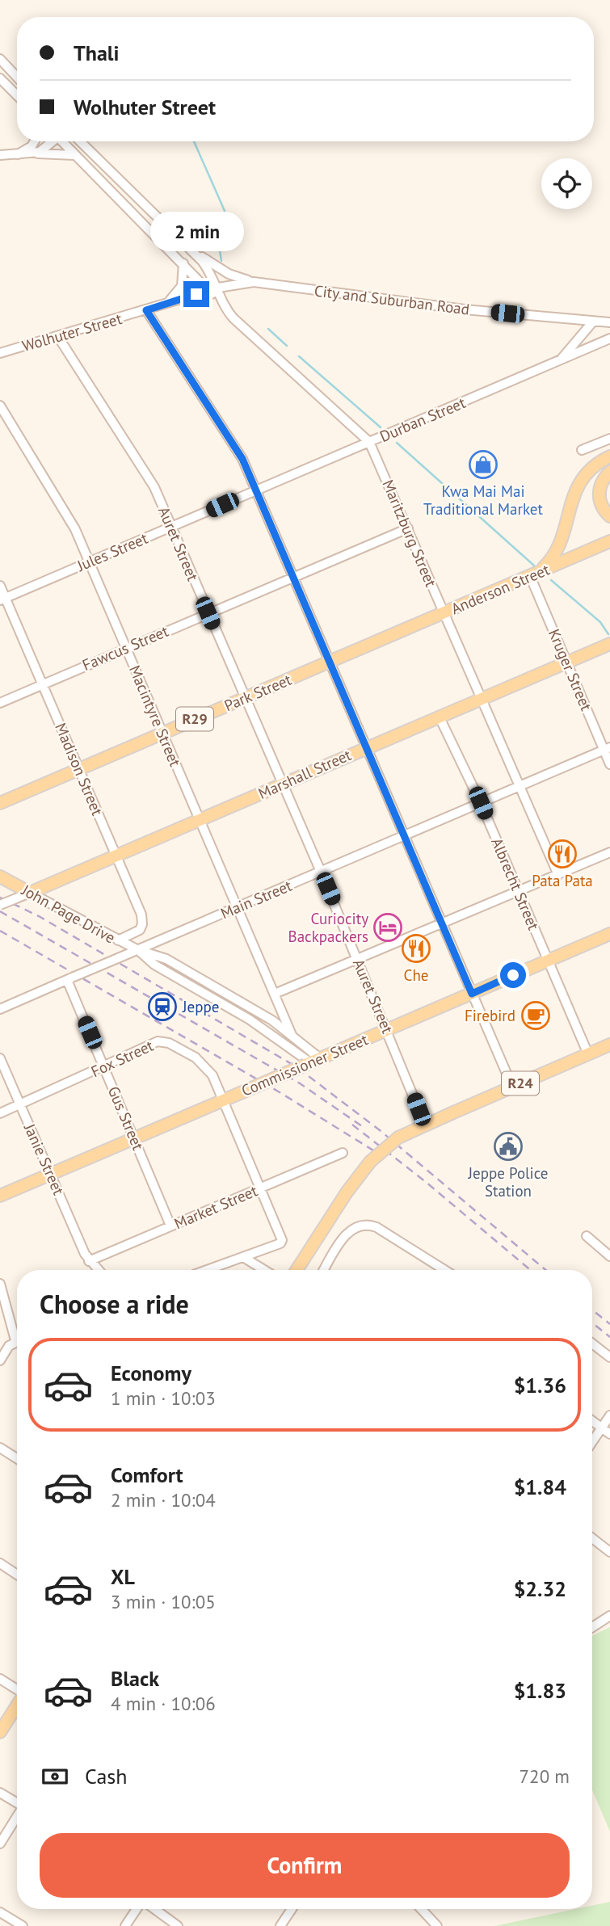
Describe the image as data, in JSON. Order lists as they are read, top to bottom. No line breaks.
{"streets":{"main road":["Anderson Street","Park Street","R29","Marshall Street","John Page Drive","Commissioner Street","R24"],"street":["City and Suburban Road","Wolhuter Street","Durban Street","Maritzburg Street","Auret Street","Jules Street","Fawcus Street","Kruger Street","Macintyre Street","Madison Street","Albrecht Street","Main Street","Fox Street","Gus Street","Janie Street","Market Street"]},"crossings":[["City and Suburban Road","Wolhuter Street"],["City and Suburban Road","Durban Street"],["City and Suburban Road","Maritzburg Street"],["Wolhuter Street","Maritzburg Street"],["Wolhuter Street","Auret Street"],["Durban Street","Maritzburg Street"],["Durban Street","Jules Street"],["Maritzburg Street","Anderson Street"],["Maritzburg Street","Fawcus Street"],["Maritzburg Street","Marshall Street"],["Maritzburg Street","Main Street"],["Auret Street","Jules Street"],["Auret Street","Fawcus Street"],["Auret Street","Park Street"],["Auret Street","Marshall Street"],["Auret Street","Main Street"],["Auret Street","Commissioner Street"],["Jules Street","Macintyre Street"],["Jules Street","Madison Street"],["Anderson Street","Kruger Street"],["Anderson Street","Park Street"],["Fawcus Street","Macintyre Street"],["Fawcus Street","Madison Street"],["Kruger Street","Marshall Street"],["Kruger Street","Main Street"],["Park Street","Macintyre Street"],["Park Street","Madison Street"],["Macintyre Street","Marshall Street"],["Macintyre Street","Main Street"],["Macintyre Street","John Page Drive"],["Madison Street","Marshall Street"],["Madison Street","John Page Drive"],["Marshall Street","Albrecht Street"],["Marshall Street","John Page Drive"],["Albrecht Street","Main Street"],["Albrecht Street","Commissioner Street"],["Albrecht Street","R24"],["Main Street","John Page Drive"],["John Page Drive","Commissioner Street"],["Fox Street","Commissioner Street"],["Fox Street","Gus Street"],["Fox Street","Janie Street"],["Commissioner Street","Gus Street"],["Commissioner Street","Janie Street"],["Gus Street","Market Street"],["Janie Street","Market Street"]],"places":{"shop":["Kwa Mai Mai Traditional Market"],"restaurant":["Pata Pata","Che"],"hotel":["Curiocity Backpackers"],"station":["Jeppe"],"cafe":["Firebird"],"public building":["Jeppe Police Station"]},"page":{"banner":["Thali","Wolhuter Street"],"bubble":"2 min","heading":"Choose a ride","list":[{"name":"Economy","note":"1 min · 10:03","value":"$1.36"},{"name":"Comfort","note":"2 min · 10:04","value":"$1.84"},{"name":"XL","note":"3 min · 10:05","value":"$2.32"},{"name":"Black","note":"4 min · 10:06","value":"$1.83"}],"pay":["Cash","720 m"],"buttons":"Confirm"}}
